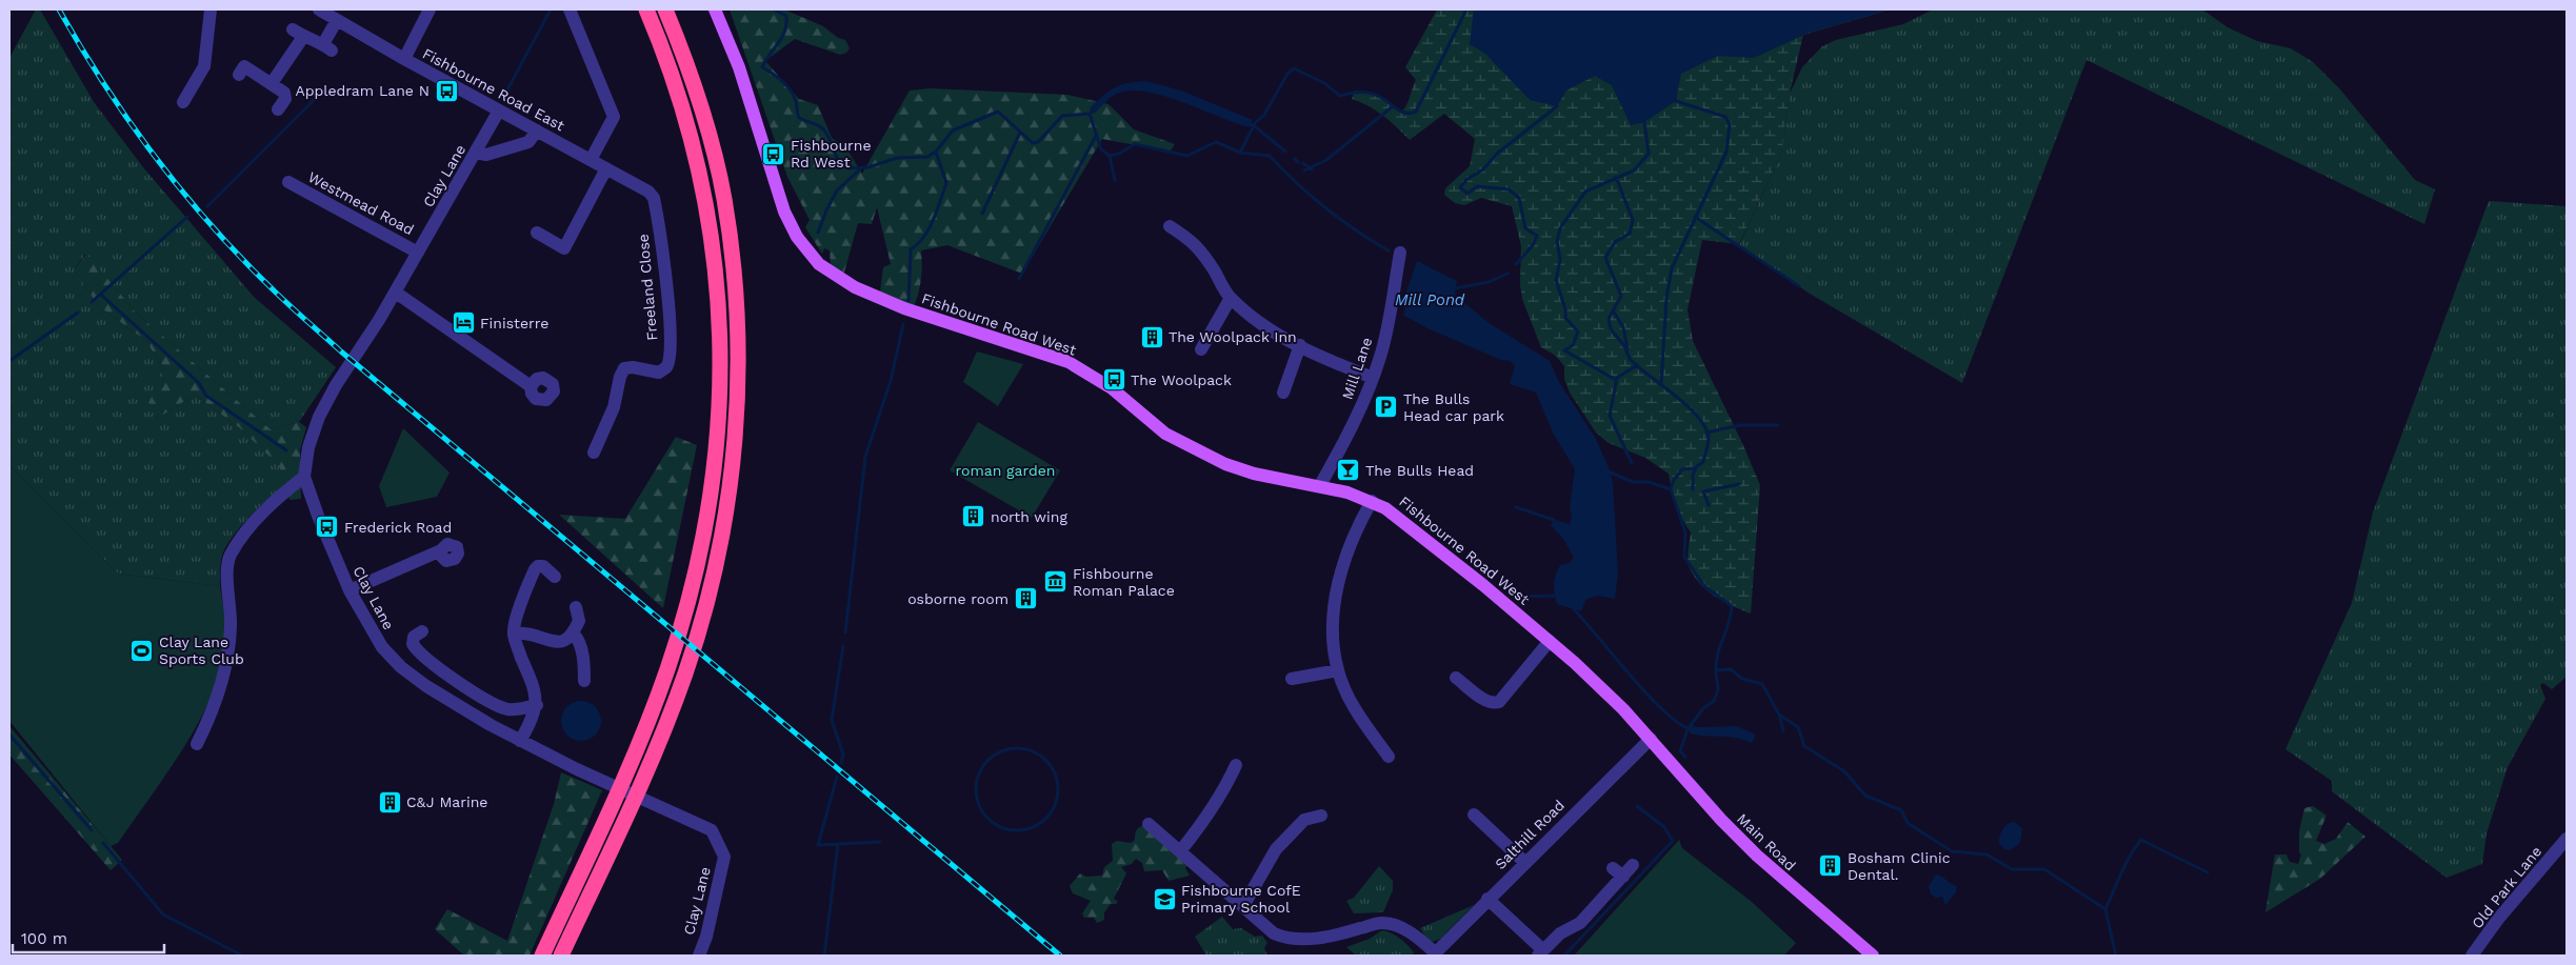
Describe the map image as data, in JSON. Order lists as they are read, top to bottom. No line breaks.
{"streets":{"main road":["Fishbourne Road West","Main Road"],"street":["Fishbourne Road East","Clay Lane","Westmead Road","Freeland Close","Mill Lane","Salthill Road","Old Park Lane"]},"crossings":[["Fishbourne Road East","Clay Lane"],["Fishbourne Road East","Freeland Close"],["Clay Lane","Westmead Road"],["Fishbourne Road West","Mill Lane"],["Fishbourne Road West","Salthill Road"],["Fishbourne Road West","Main Road"],["Salthill Road","Main Road"]],"water":["Mill Pond"],"parks":["roman garden"],"places":{"bus stop":["Appledram Lane N","Fishbourne Rd West","The Woolpack","Frederick Road"],"hotel":["Finisterre"],"building":["The Woolpack Inn","north wing","osborne room","C&J Marine","Bosham Clinic Dental."],"parking":["The Bulls Head car park"],"bar":["The Bulls Head"],"museum":["Fishbourne Roman Palace"],"sports":["Clay Lane Sports Club"],"school or university":["Fishbourne CofE Primary School"]},"scale_bar":"100 m"}
